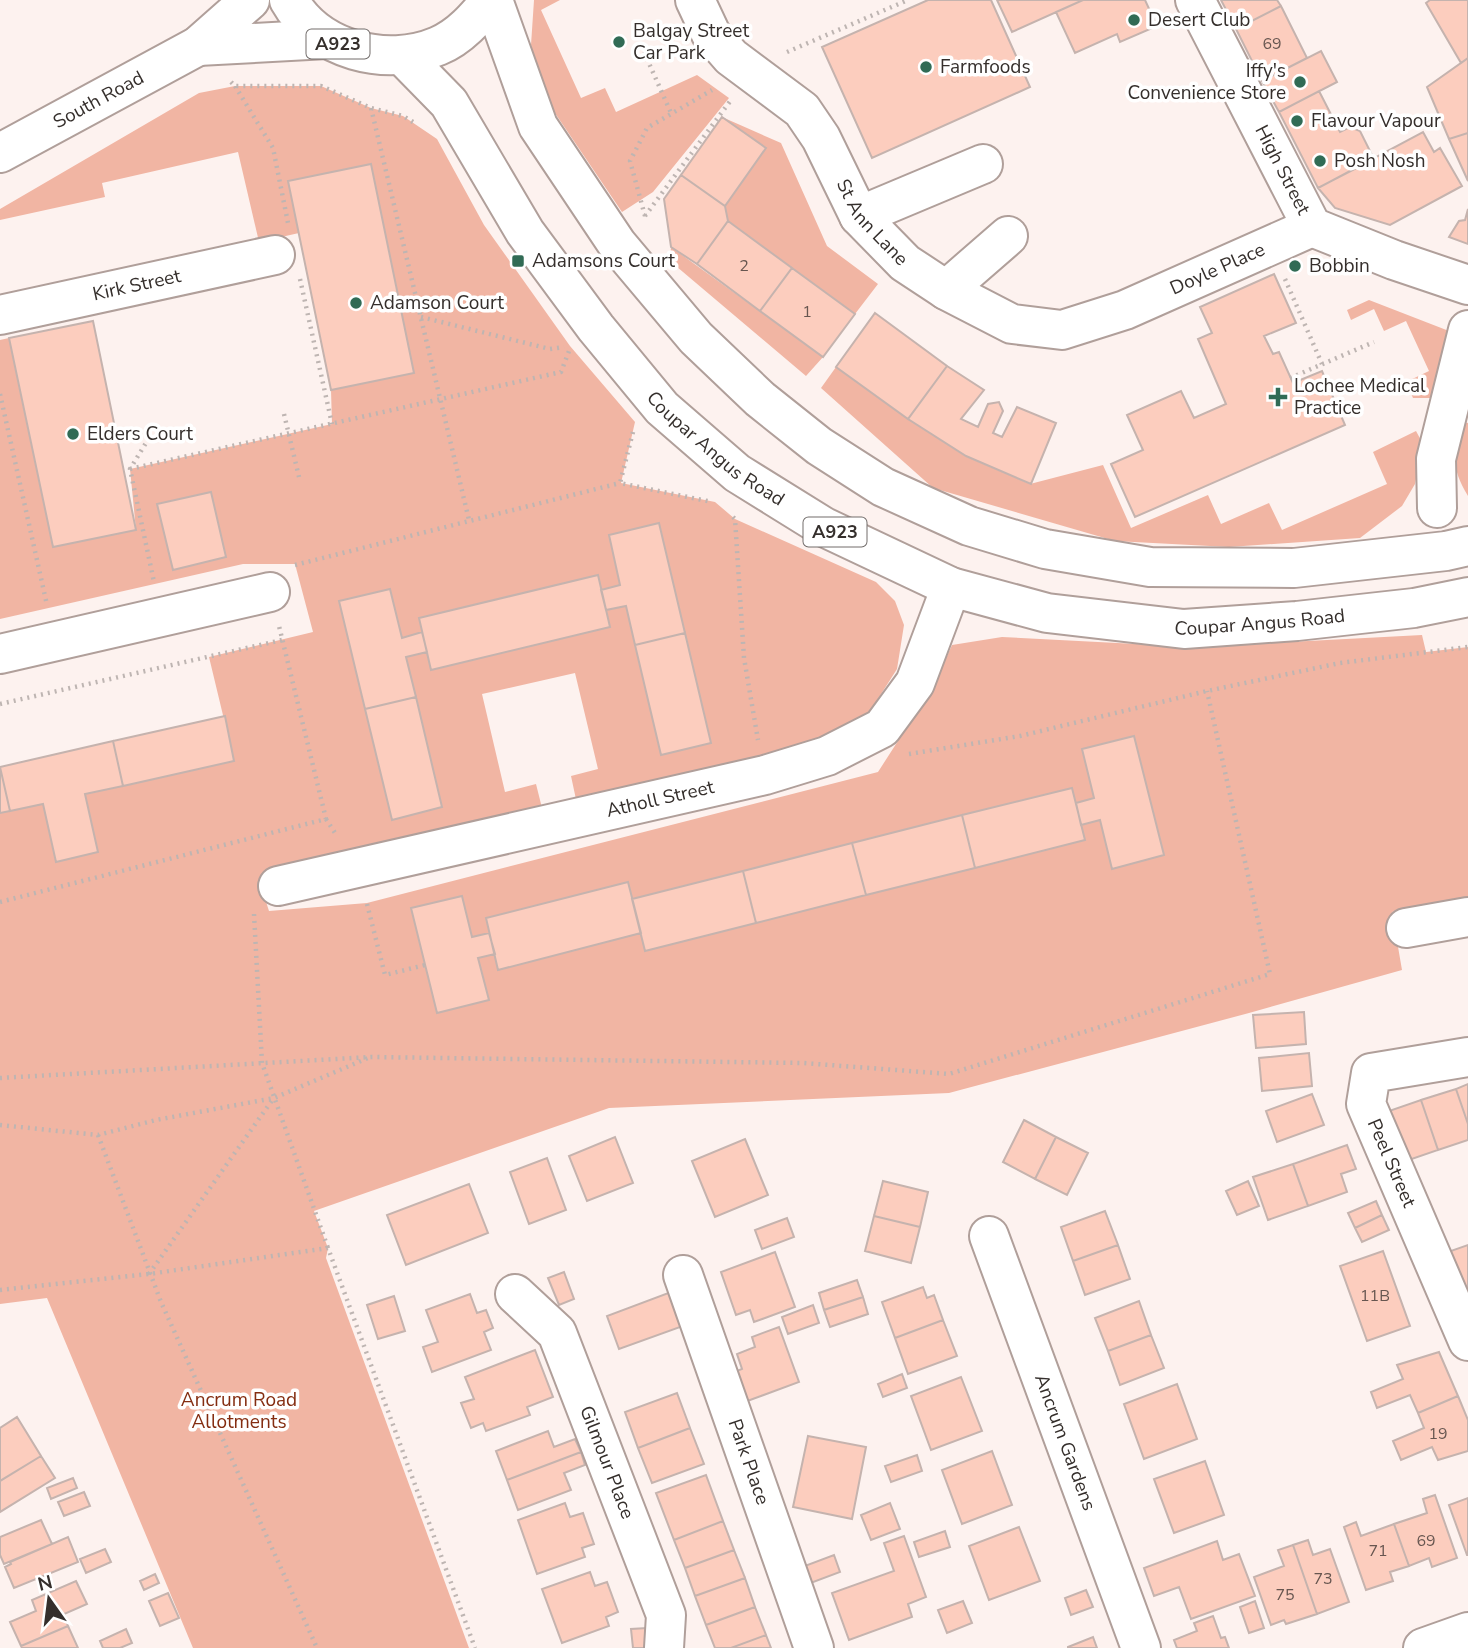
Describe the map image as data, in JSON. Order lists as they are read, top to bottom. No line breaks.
{"streets":{"street":["A923","South Road","High Street","St Ann Lane","Doyle Place","Kirk Street","Coupar Angus Road","Atholl Street","Peel Street","Ancrum Gardens","Park Place","Gilmour Place"]},"crossings":[["A923","South Road"],["A923","Coupar Angus Road"],["High Street","Doyle Place"],["St Ann Lane","Doyle Place"],["Coupar Angus Road","Atholl Street"]],"parks":["Ancrum Road Allotments"],"places":{"other":["Desert Club","Balgay Street Car Park","Farmfoods","Iffy's Convenience Store","Flavour Vapour","Posh Nosh","Bobbin","Adamson Court","Elders Court"],"transit":["Adamsons Court"],"health":["Lochee Medical Practice"]},"house_numbers":["69","2","1","11B","19","69","71","73","75"],"north":"top"}
